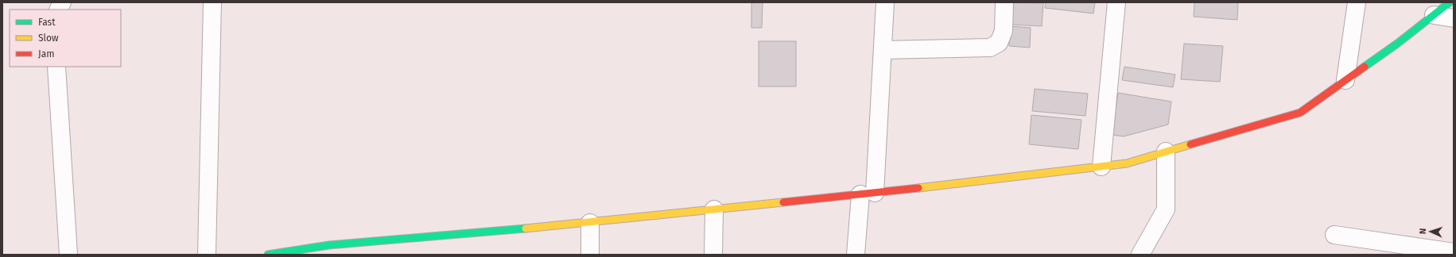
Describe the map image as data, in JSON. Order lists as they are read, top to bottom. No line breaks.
{"legend":["Fast","Slow","Jam"],"north":"left"}
